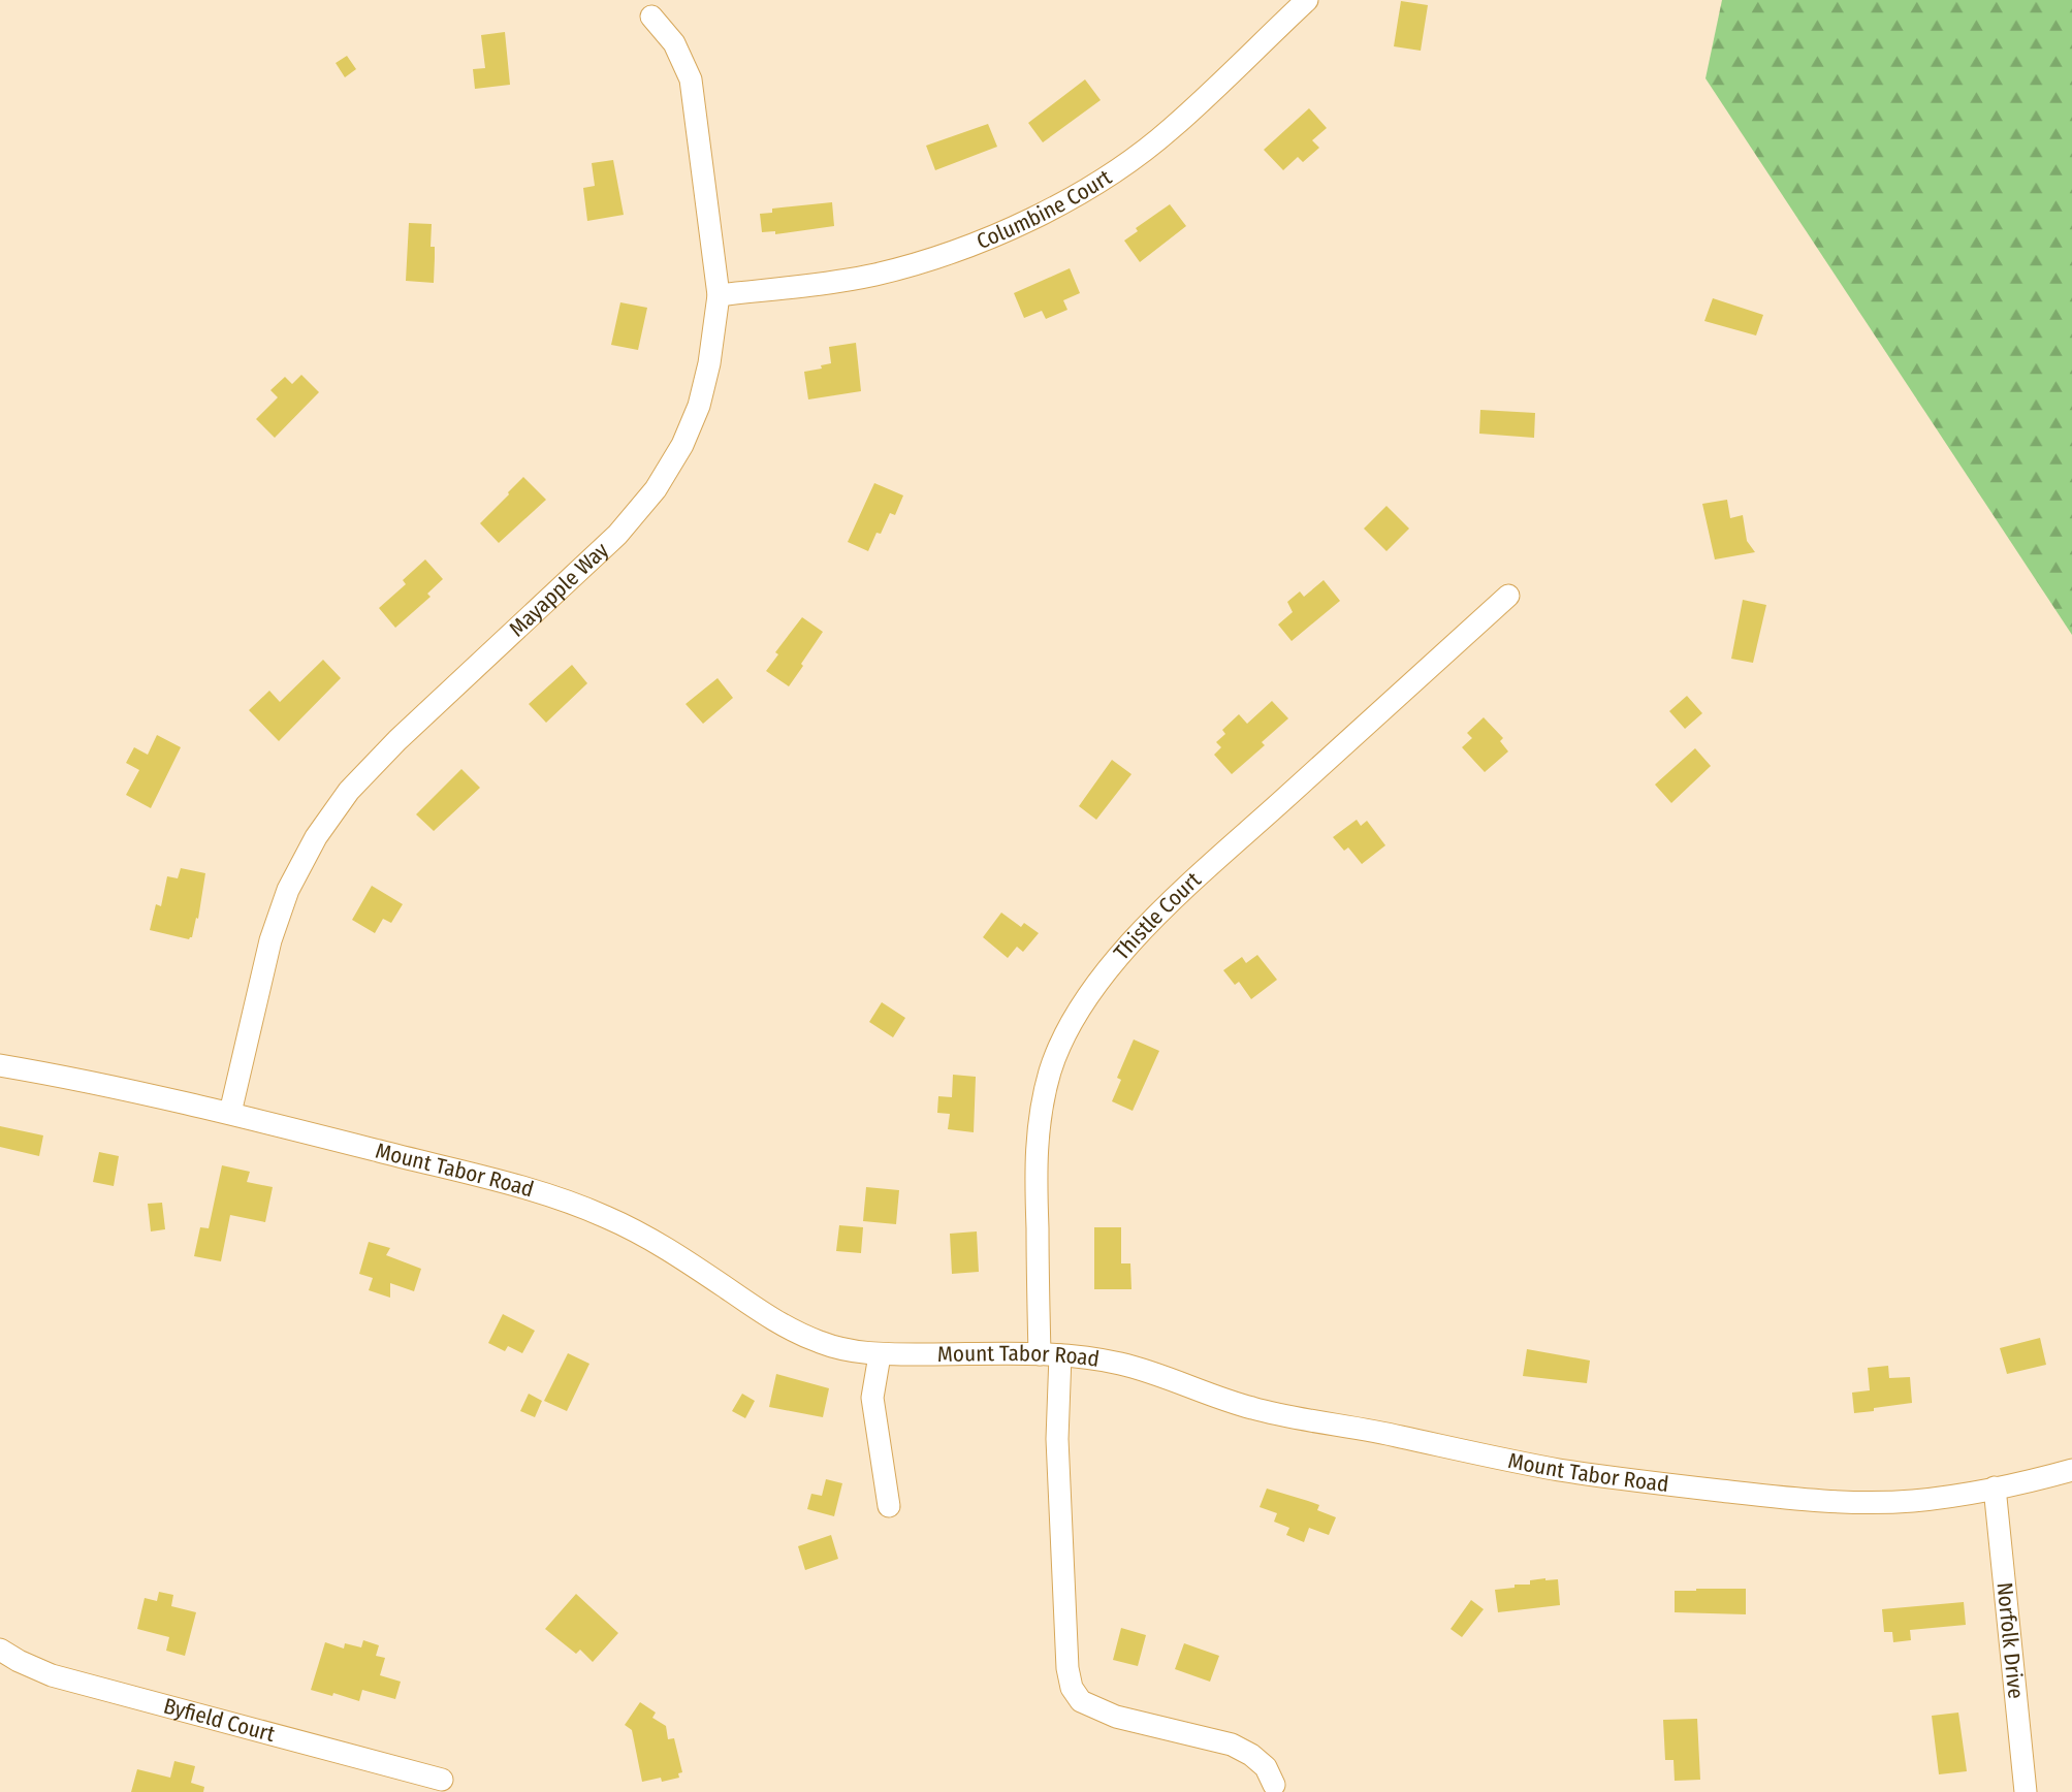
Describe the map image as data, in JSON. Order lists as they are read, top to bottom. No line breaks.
{"streets":{"street":["Columbine Court","Mayapple Way","Thistle Court","Mount Tabor Road","Norfolk Drive","Byfield Court"]},"crossings":[["Columbine Court","Mayapple Way"],["Mayapple Way","Mount Tabor Road"],["Thistle Court","Mount Tabor Road"],["Mount Tabor Road","Norfolk Drive"]]}
